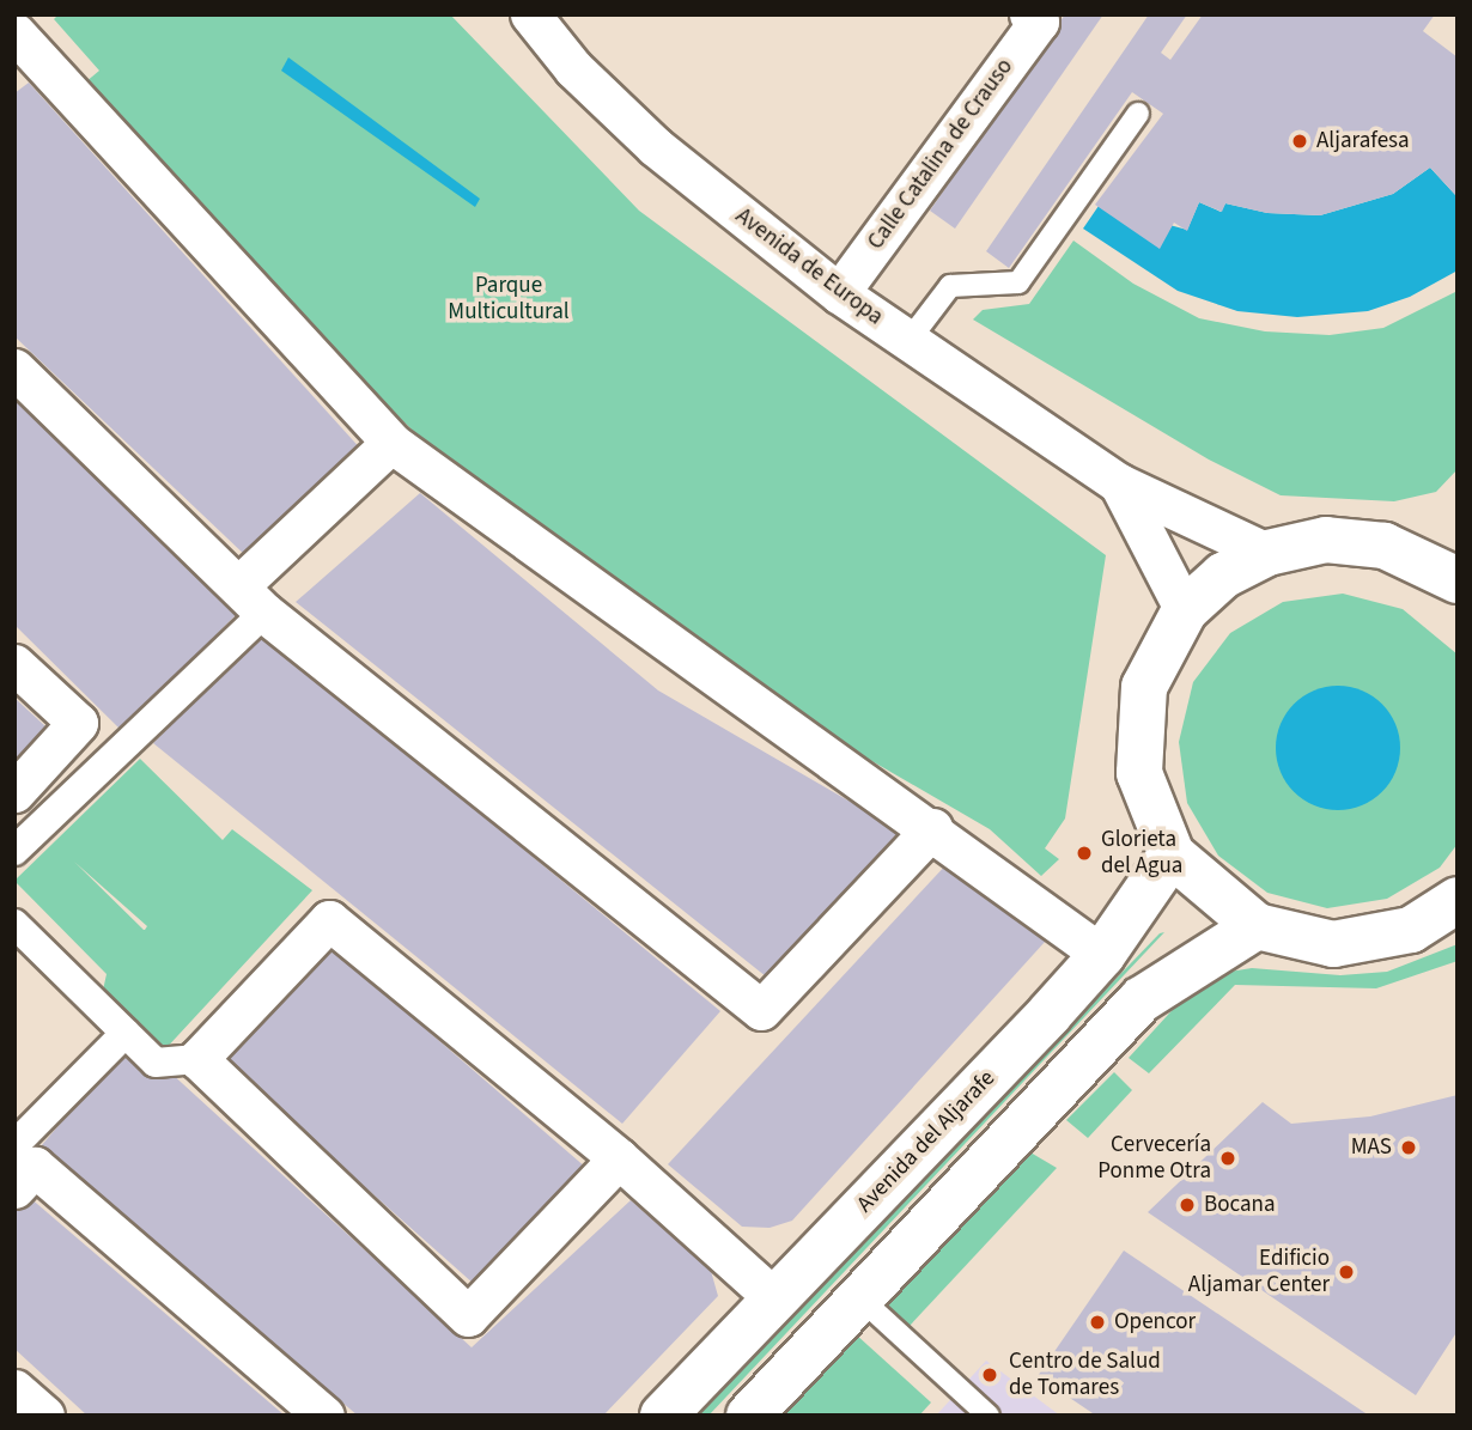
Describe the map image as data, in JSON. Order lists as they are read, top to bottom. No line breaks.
{"streets":{"main road":["Avenida del Aljarafe"],"street":["Calle Catalina de Crauso","Avenida de Europa"]},"crossings":[["Calle Catalina de Crauso","Avenida de Europa"]],"parks":["Parque Multicultural"],"places":["Aljarafesa","Glorieta del Agua","MAS","Cervecería Ponme Otra","Bocana","Edificio Aljamar Center","Opencor","Centro de Salud de Tomares"]}
